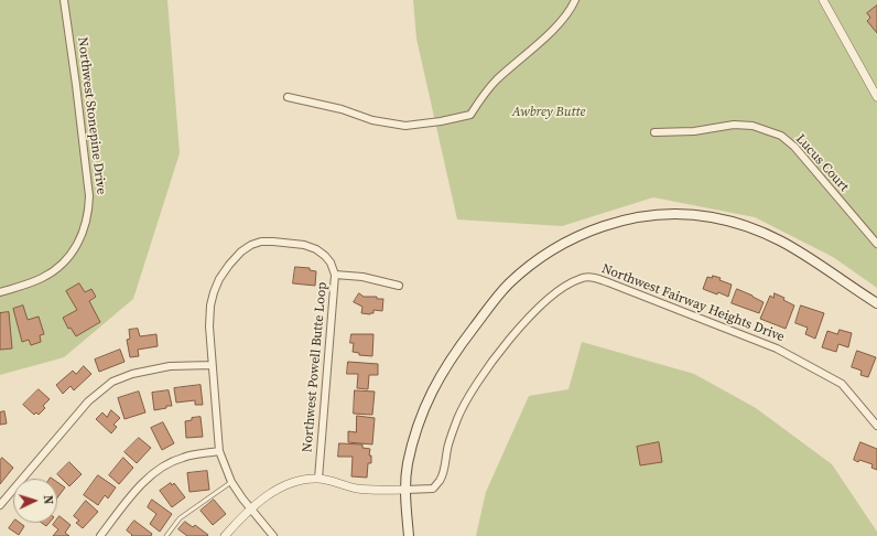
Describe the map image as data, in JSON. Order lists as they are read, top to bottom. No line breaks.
{"streets":{"street":["Northwest Stonepine Drive","Lucus Court","Northwest Fairway Heights Drive","Northwest Powell Butte Loop"]},"parks":["Awbrey Butte"],"north":"right"}
